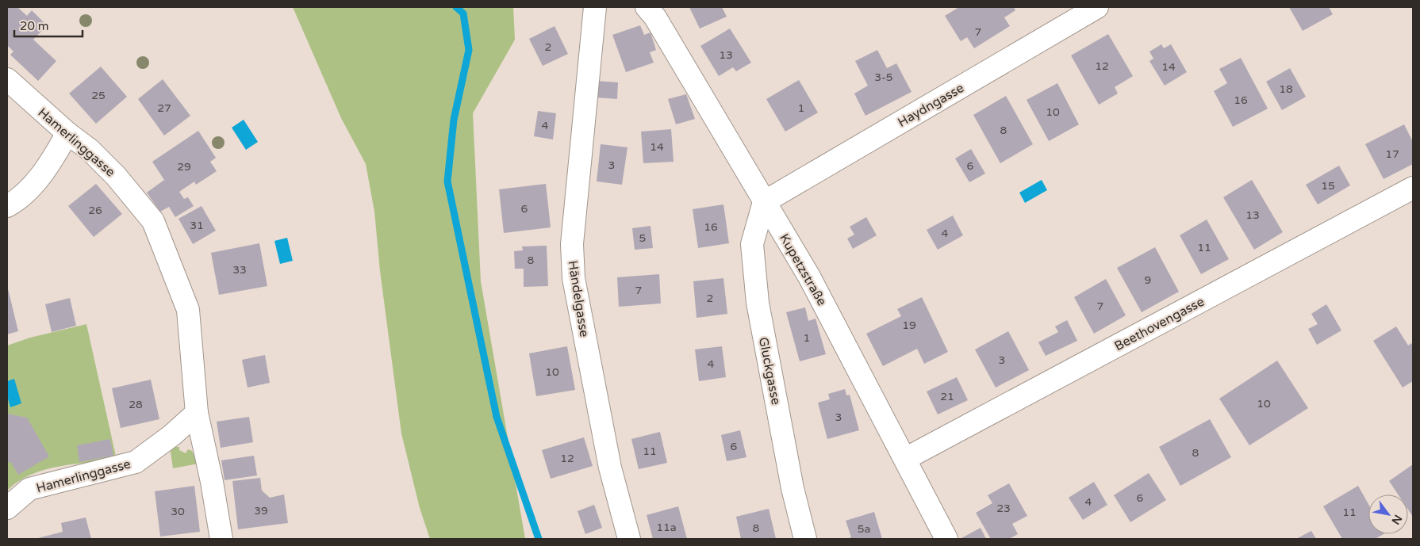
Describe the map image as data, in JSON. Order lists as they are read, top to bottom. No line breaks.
{"streets":{"street":["Haydngasse","Hamerlinggasse","Kupetzstraße","Händelgasse","Beethovengasse","Gluckgasse"]},"crossings":[["Haydngasse","Kupetzstraße"],["Haydngasse","Gluckgasse"],["Kupetzstraße","Beethovengasse"],["Kupetzstraße","Gluckgasse"]],"house_numbers":["7","2","13","12","14","3-5","18","25","16","27","1","10","4","8","14","17","3","6","29","15","6","26","13","31","16","4","5","11","8","33","9","7","2","7","19","1","3","4","10","21","10","28","3","6","11","8","12","6","4","23","39","30","11","11a","8","5a"],"scale_bar":"20 m","north":"bottom right"}
